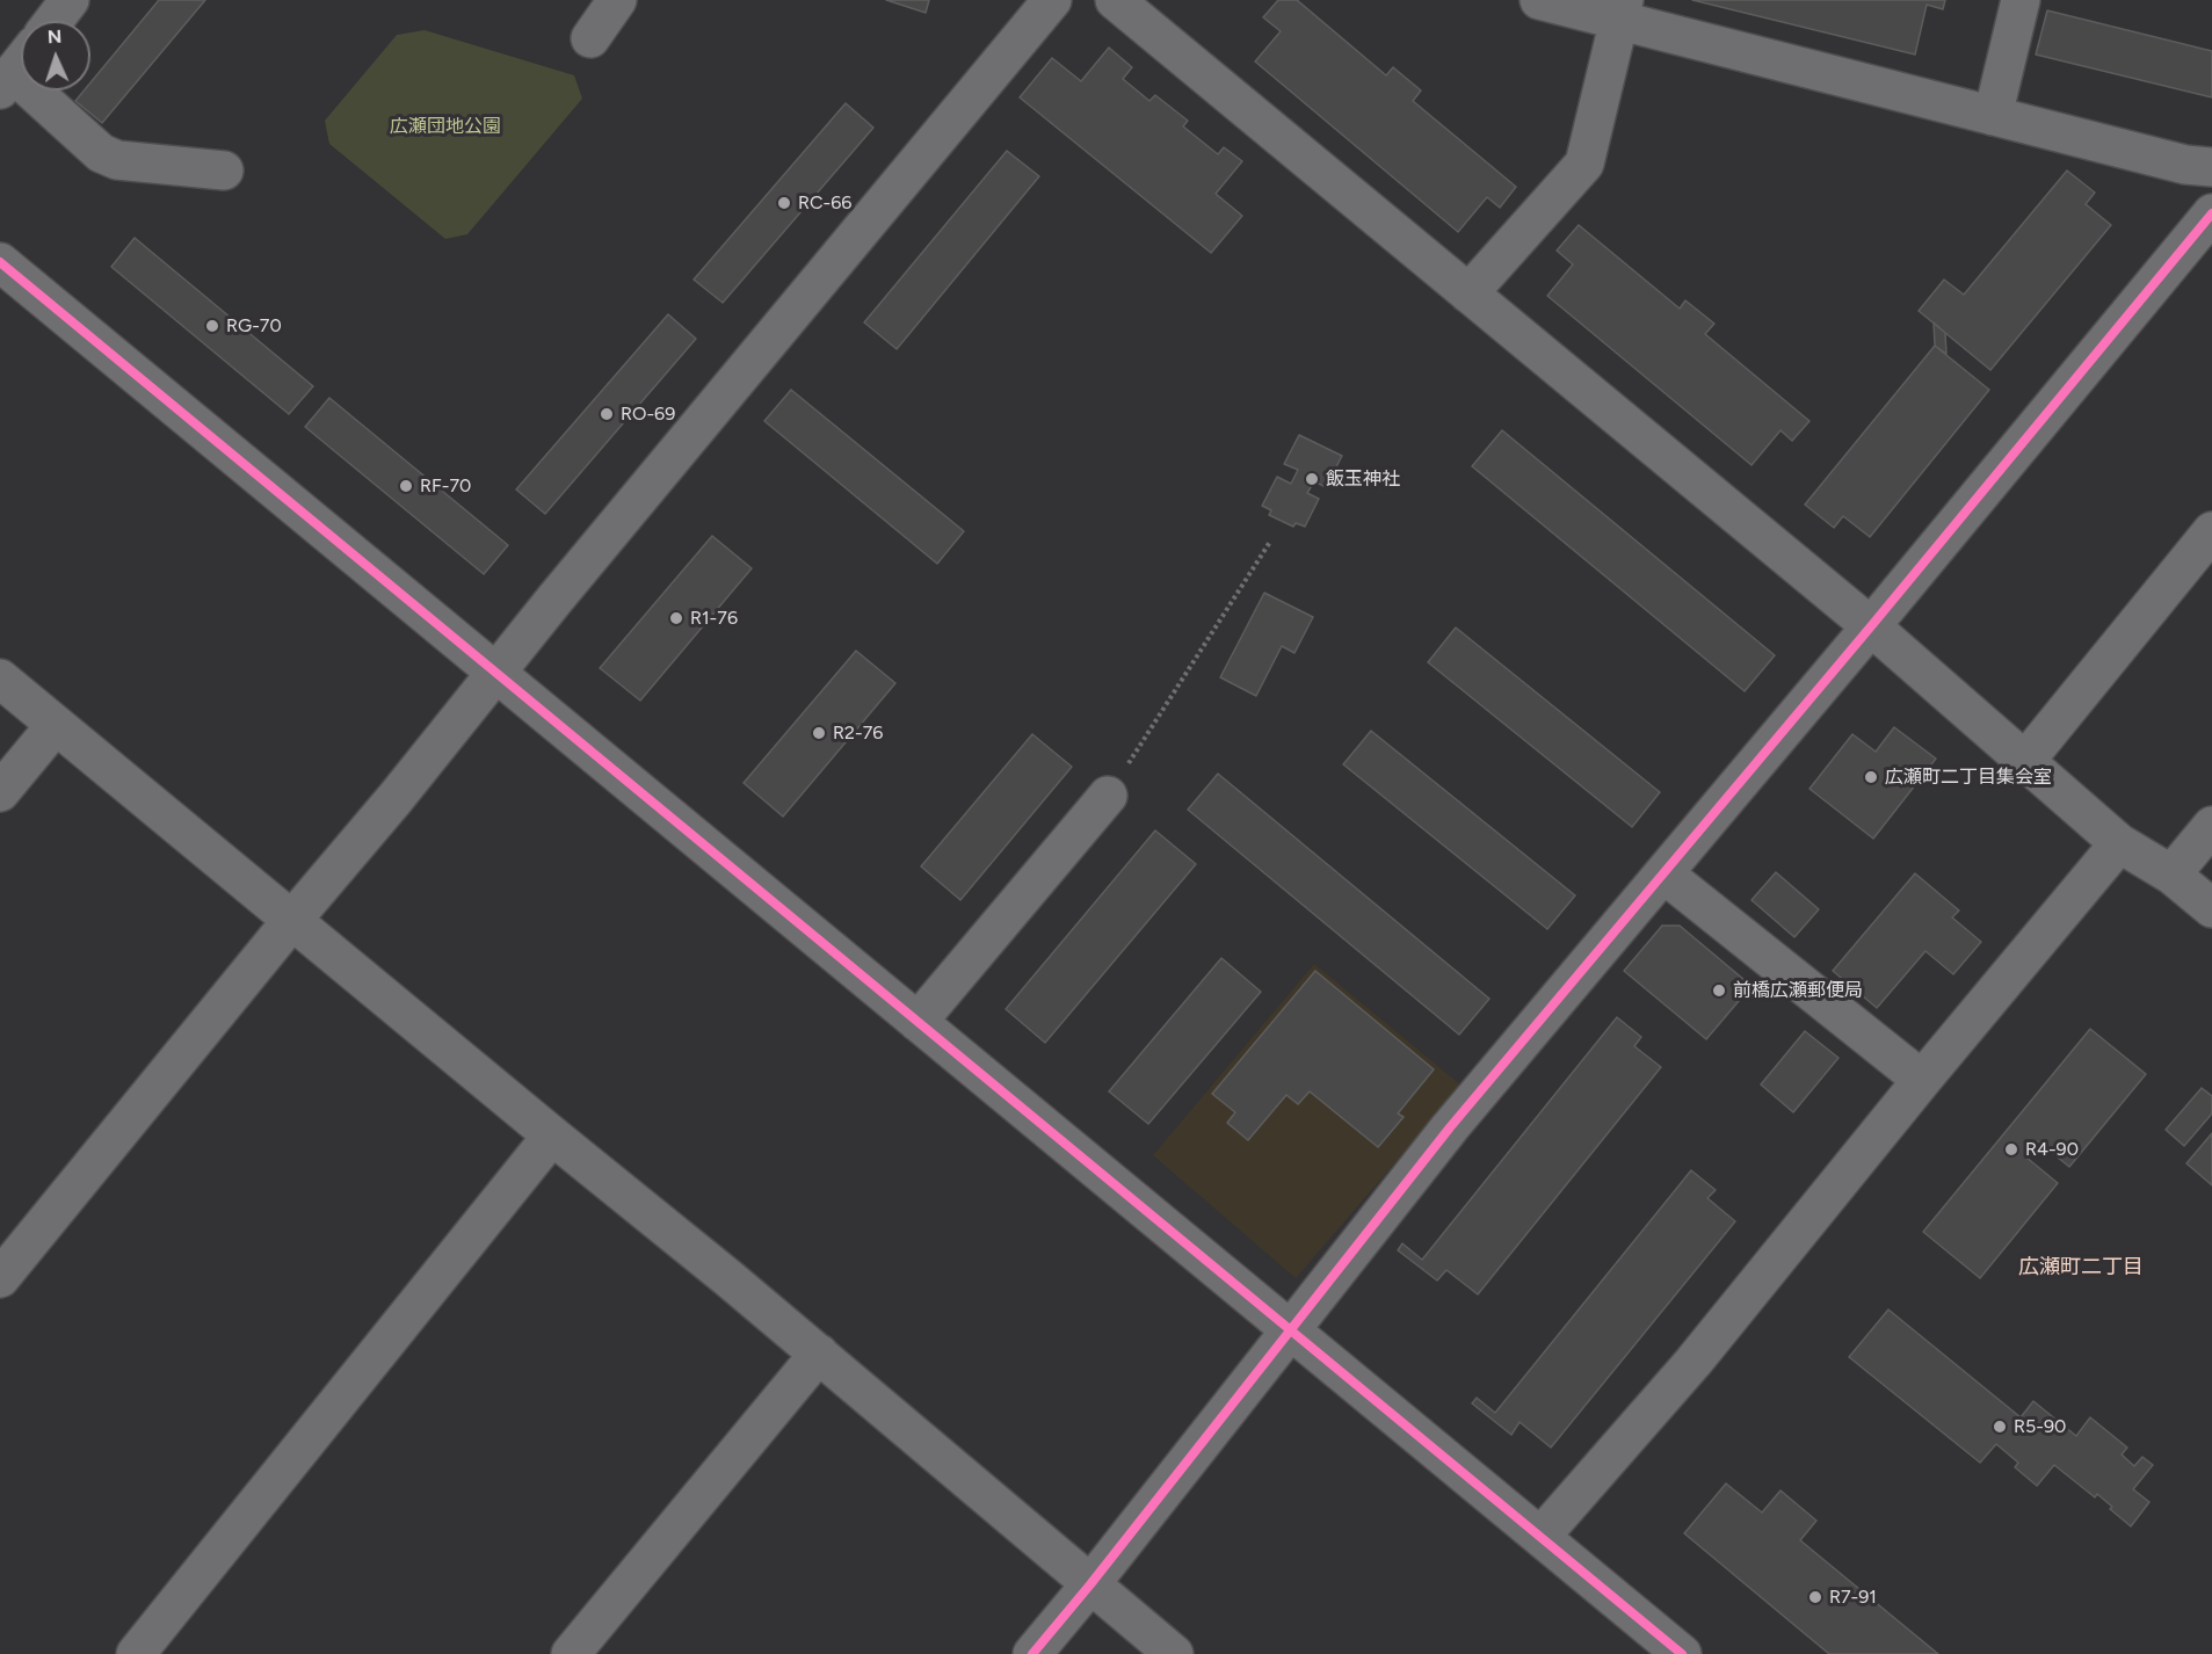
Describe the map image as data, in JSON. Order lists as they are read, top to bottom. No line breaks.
{"districts":["広瀬町二丁目"],"parks":["広瀬団地公園"],"places":["RC-66","RG-70","RO-69","飯玉神社","RF-70","R1-76","R2-76","広瀬町二丁目集会室","前橋広瀬郵便局","R4-90","R5-90","R7-91"],"north":"top"}
